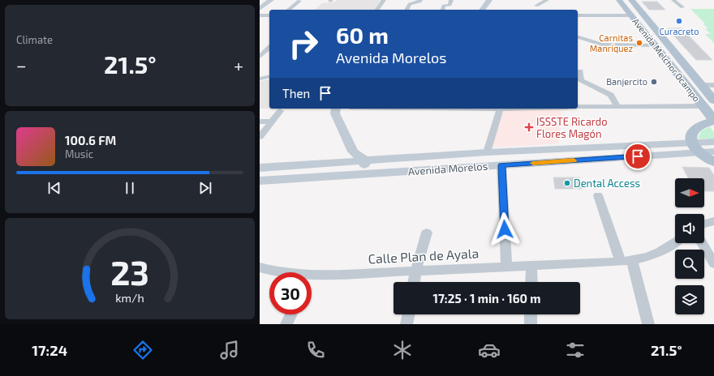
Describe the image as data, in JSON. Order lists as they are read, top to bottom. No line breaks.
{"streets":{"main road":["Avenida Melchor Ocampo","Avenida Morelos"],"street":["Calle Plan de Ayala"]},"places":{"other":["Curacreto","Carnitas Manríquez","Banjercito","Dental Access"],"health":["ISSSTE Ricardo Flores Magón"]},"north":"right","page":{"tile":"Climate","turn":["60 m","Avenida Morelos"],"heat":["−","21.5°","+"],"then":"Then","song":["100.6 FM","Music"],"limit":"30","trip":"17:25 · 1 min · 160 m","tabs":["17:24","21.5°"],"gauge":["23","km/h"]}}
